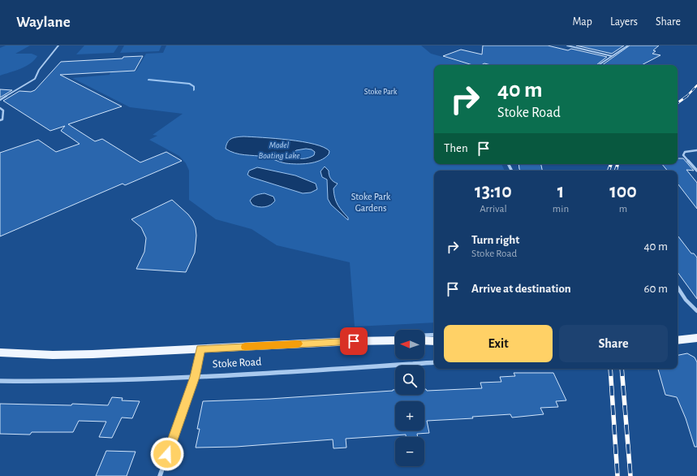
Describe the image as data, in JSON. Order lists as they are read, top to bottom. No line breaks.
{"streets":{"main road":["Stoke Road"]},"water":["Model Boating Lake"],"parks":["Stoke Park","Stoke Park Gardens"],"north":"left","page":{"header":"Waylane","nav":["Map","Layers","Share"],"turn":["40 m","Stoke Road"],"then":"Then","eta":["13:10","Arrival","1","min","100","m"],"list":[{"name":"Turn right","note":"Stoke Road","value":"40 m"},{"name":"Arrive at destination","value":"60 m"}],"buttons":["Exit","Share"],"map_buttons":["+","−"]}}
